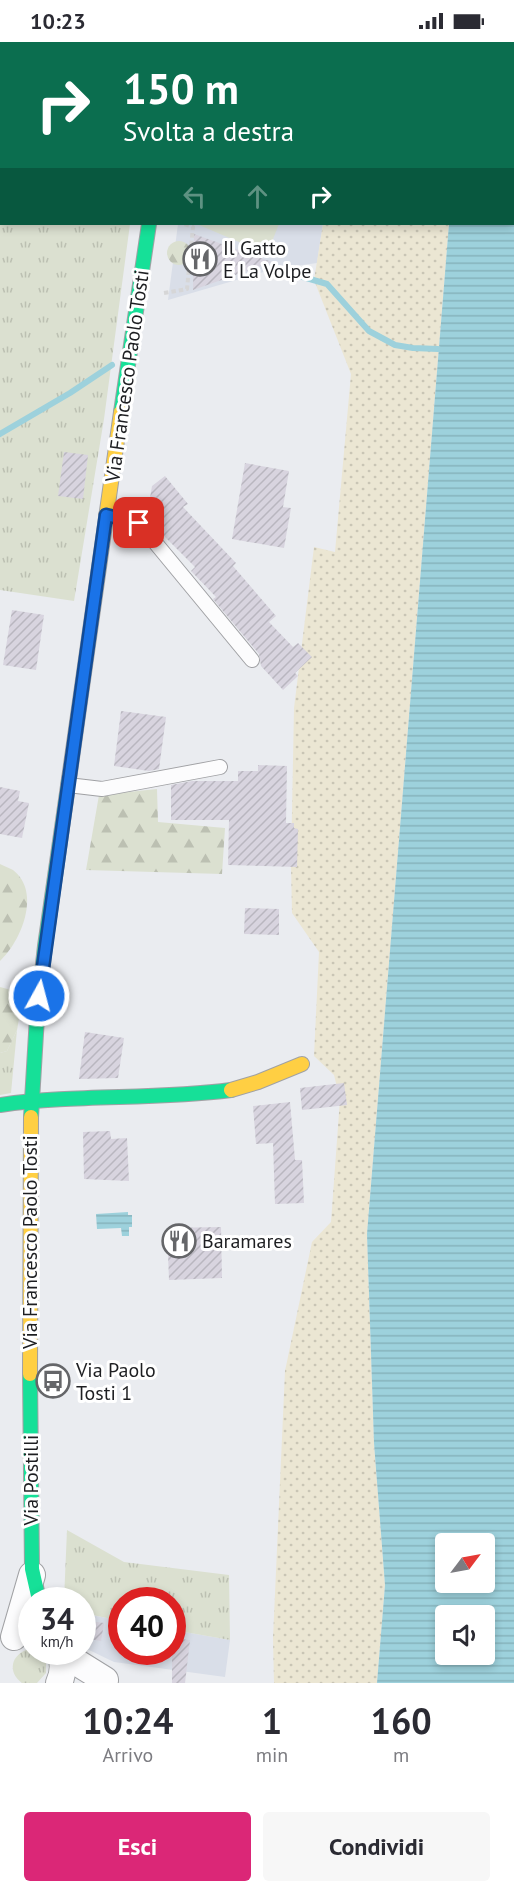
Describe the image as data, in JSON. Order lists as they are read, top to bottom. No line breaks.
{"streets":{"street":["Via Francesco Paolo Tosti","Via Postilli"]},"crossings":[["Via Francesco Paolo Tosti","Via Postilli"]],"places":{"restaurant":["Il Gatto E La Volpe","Baramares"],"bus stop":["Via Paolo Tosti 1"]},"north":"top right","page":{"status":"10:23","turn":["150 m","Svolta a destra"],"speed":"34 km/h","limit":"40","eta":["10:24","Arrivo","1","min","160","m"],"buttons":["Esci","Condividi"]}}
